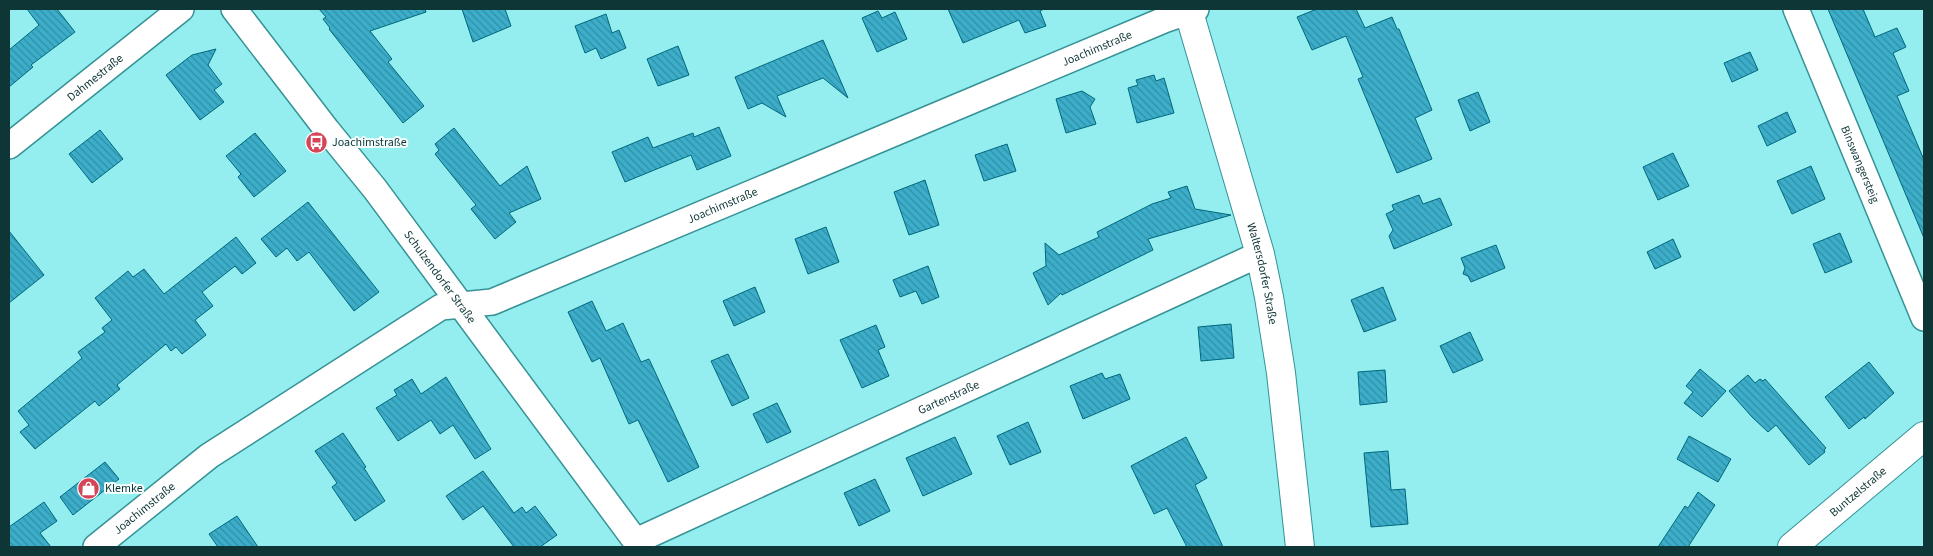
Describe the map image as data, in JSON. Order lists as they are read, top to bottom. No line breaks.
{"streets":{"street":["Joachimstraße","Dahmestraße","Binswangersteig","Waltersdorfer Straße","Schulzendorfer Straße","Gartenstraße","Buntzelstraße"]},"crossings":[["Joachimstraße","Waltersdorfer Straße"],["Joachimstraße","Schulzendorfer Straße"],["Waltersdorfer Straße","Gartenstraße"],["Schulzendorfer Straße","Gartenstraße"]],"places":{"bus stop":["Joachimstraße"],"shop":["Klemke"]}}
